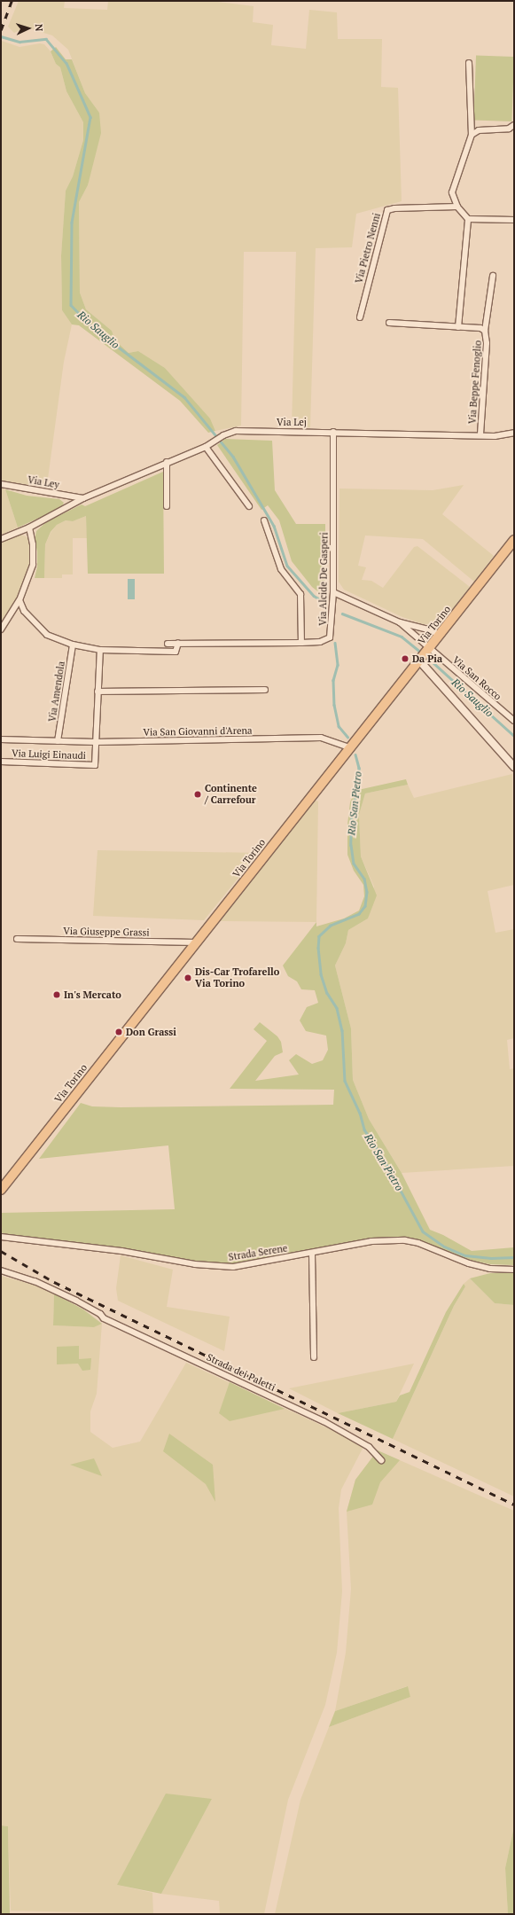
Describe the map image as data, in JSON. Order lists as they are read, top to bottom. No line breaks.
{"streets":{"main road":["Via Torino"],"street":["Via Pietro Nenni","Via Beppe Fenoglio","Via Lej","Via Ley","Via Alcide De Gasperi","Via San Rocco","Via Amendola","Via San Giovanni d'Arena","Via Luigi Einaudi","Via Giuseppe Grassi","Strada Serene","Strada dei Paletti"]},"crossings":[["Via Beppe Fenoglio","Via Lej"],["Via Lej","Via Ley"],["Via Lej","Via Alcide De Gasperi"],["Via Torino","Via San Rocco"],["Via Torino","Via San Giovanni d'Arena"],["Via Torino","Via Giuseppe Grassi"],["Via Amendola","Via San Giovanni d'Arena"],["Via San Giovanni d'Arena","Via Luigi Einaudi"]],"water":["Rio Sauglio","Rio San Pietro"],"places":["Da Pia","Continente / Carrefour","Dis-Car Trofarello Via Torino","In's Mercato","Don Grassi"],"north":"right"}
